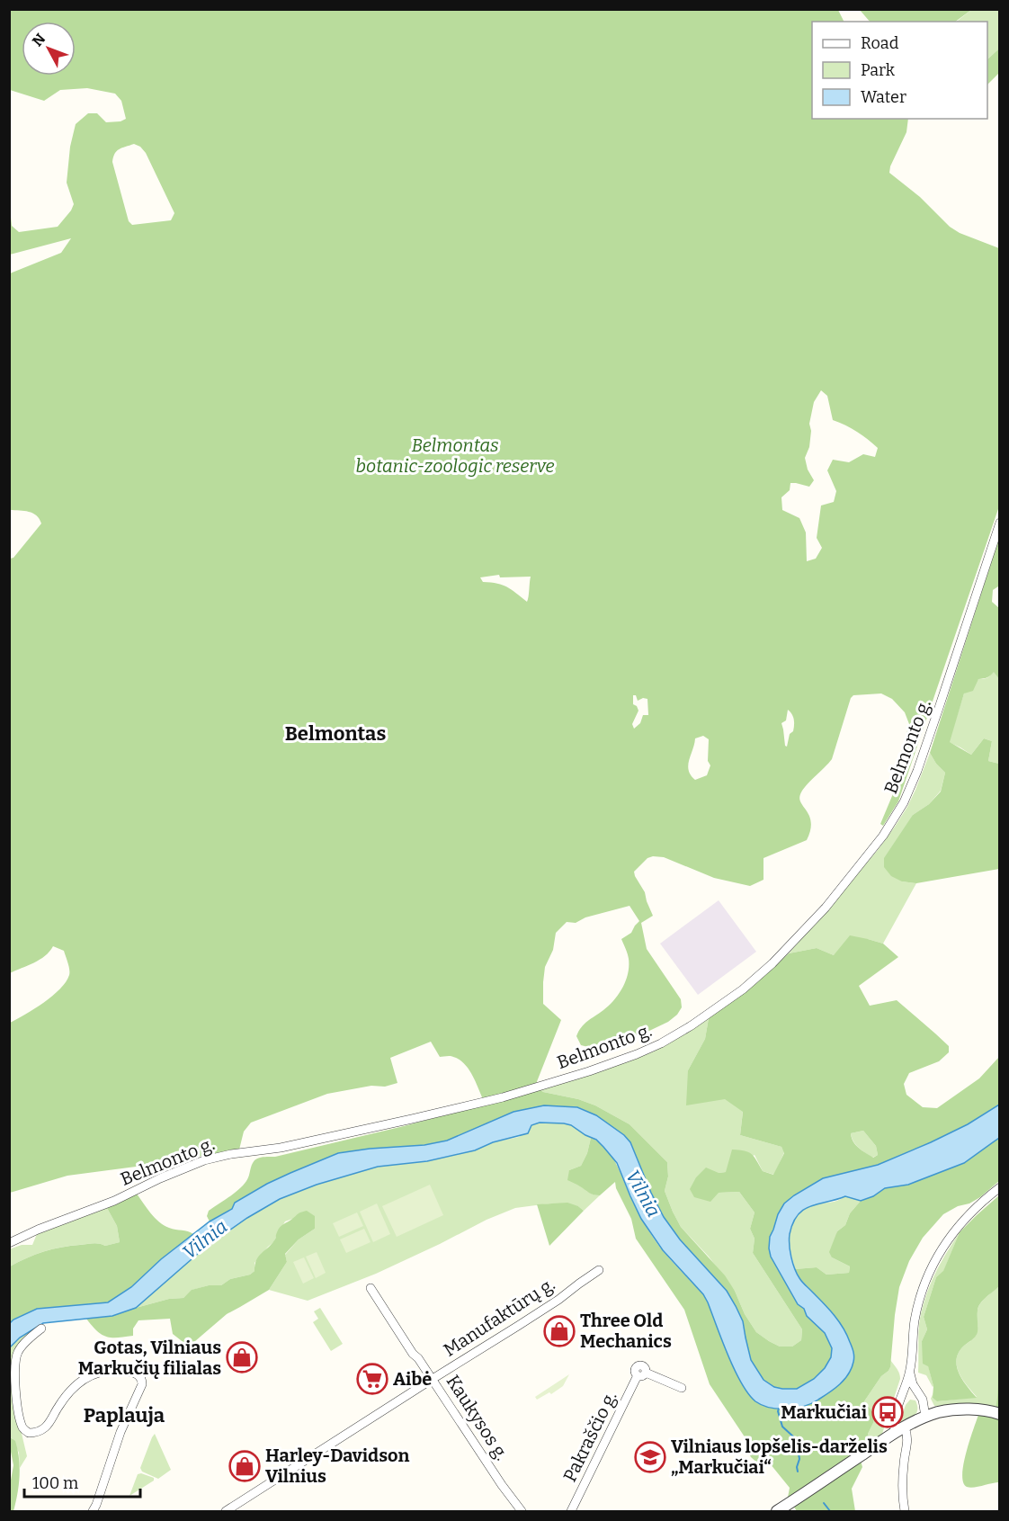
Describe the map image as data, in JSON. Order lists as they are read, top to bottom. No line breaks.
{"streets":{"street":["Belmonto g.","Manufaktūrų g.","Kaukysos g.","Pakraščio g."]},"crossings":[["Manufaktūrų g.","Kaukysos g."]],"districts":["Belmontas","Paplauja"],"water":["Vilnia"],"parks":["Belmontas botanic-zoologic reserve"],"places":{"shop":["Three Old Mechanics","Gotas, Vilniaus Markučių filialas","Harley-Davidson Vilnius"],"supermarket":["Aibė"],"bus stop":["Markučiai"],"school or university":["Vilniaus lopšelis-darželis „Markučiai“"]},"legend":["Road","Park","Water"],"scale_bar":"100 m","north":"top left"}
